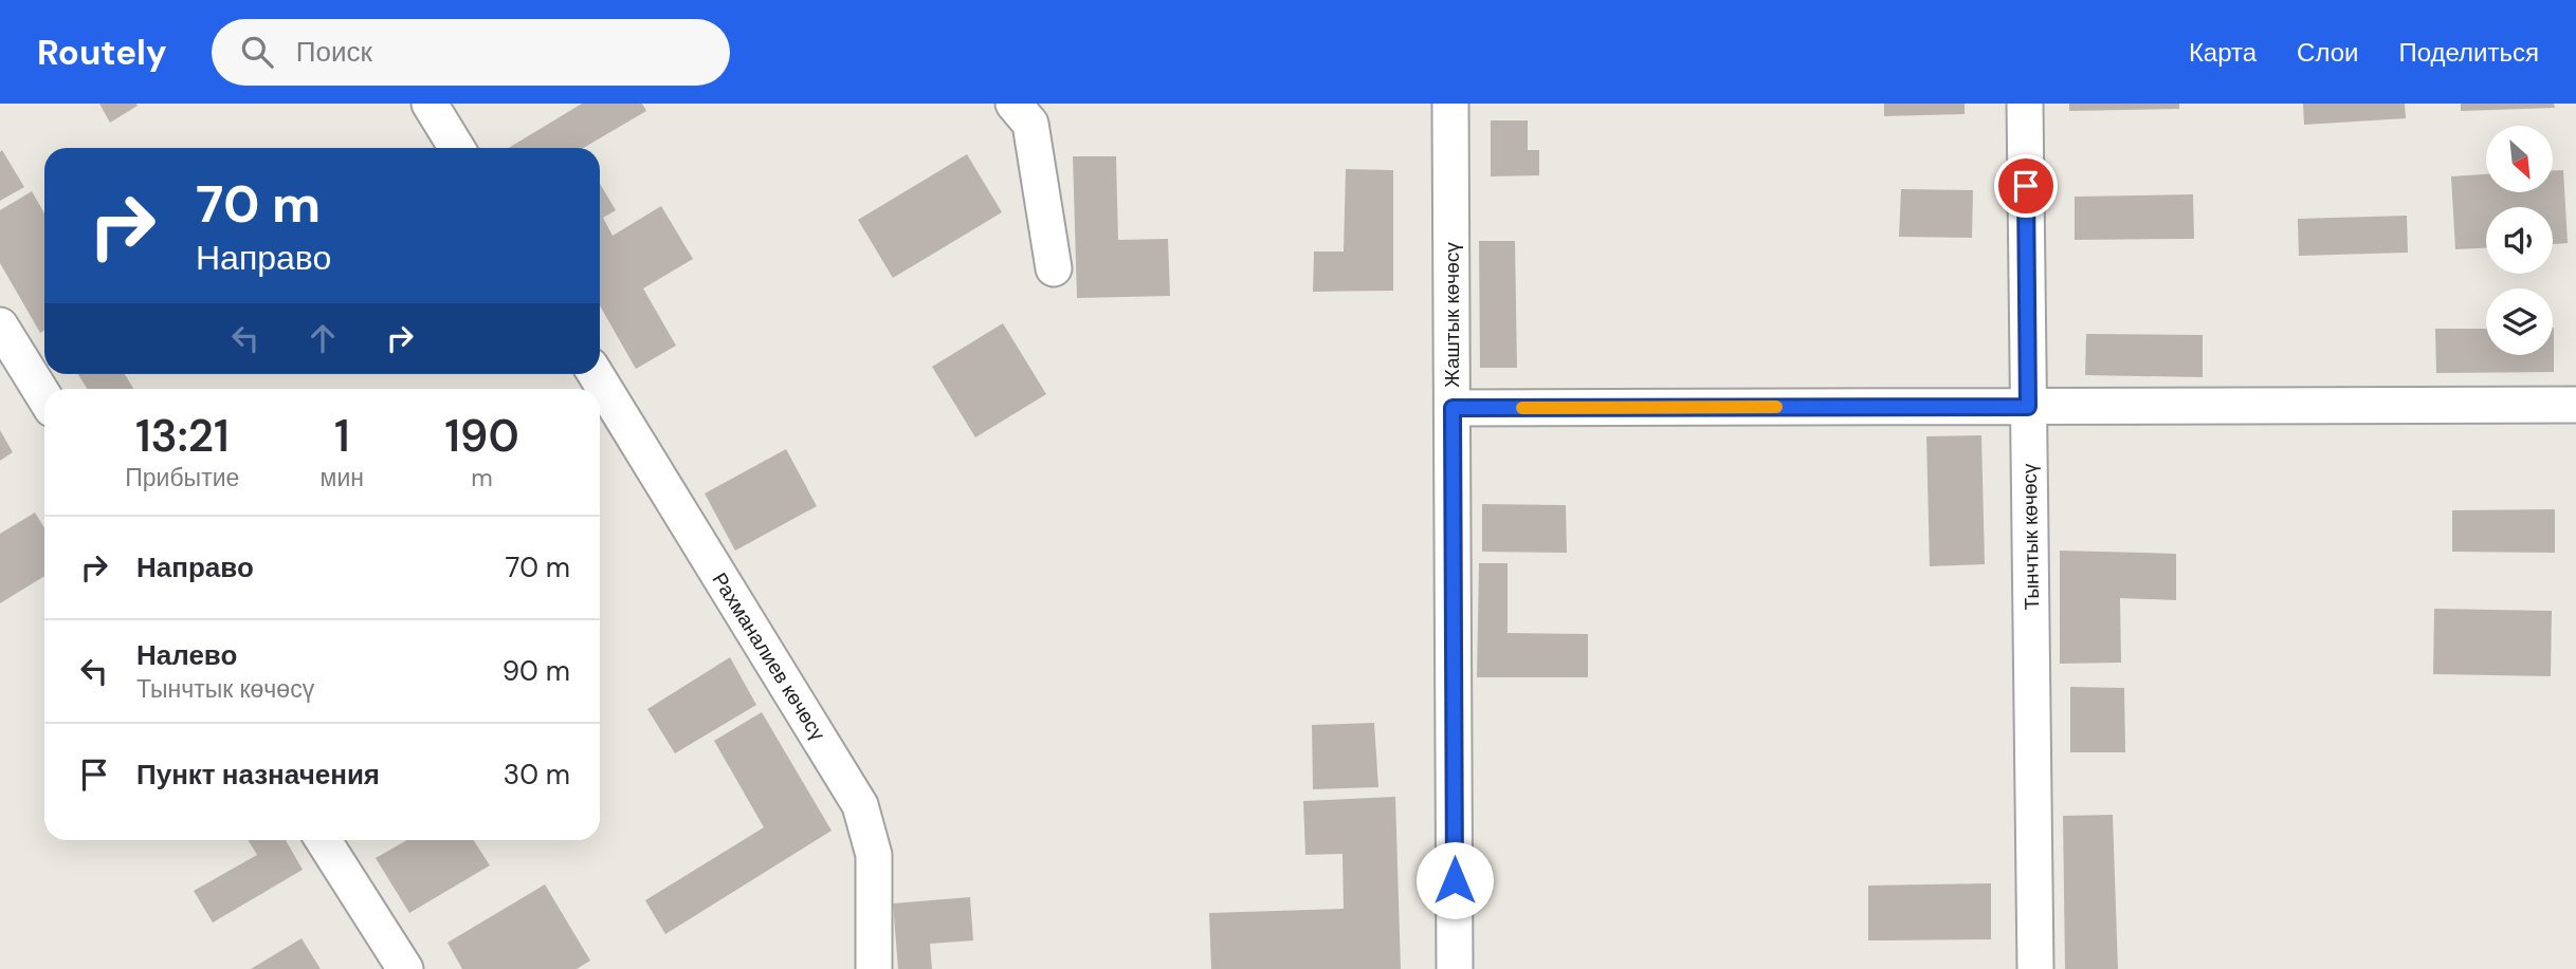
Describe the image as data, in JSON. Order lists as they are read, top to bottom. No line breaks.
{"streets":{"street":["Жаштык көчөсү","Тынчтык көчөсү","Рахманалиев көчөсү"]},"north":"bottom right","page":{"header":"Routely","search":"Поиск","nav":["Карта","Слои","Поделиться"],"turn":["70 m","Направо"],"eta":["13:21","Прибытие","1","мин","190","m"],"list":[{"name":"Направо","value":"70 m"},{"name":"Налево","note":"Тынчтык көчөсү","value":"90 m"},{"name":"Пункт назначения","value":"30 m"}]}}
